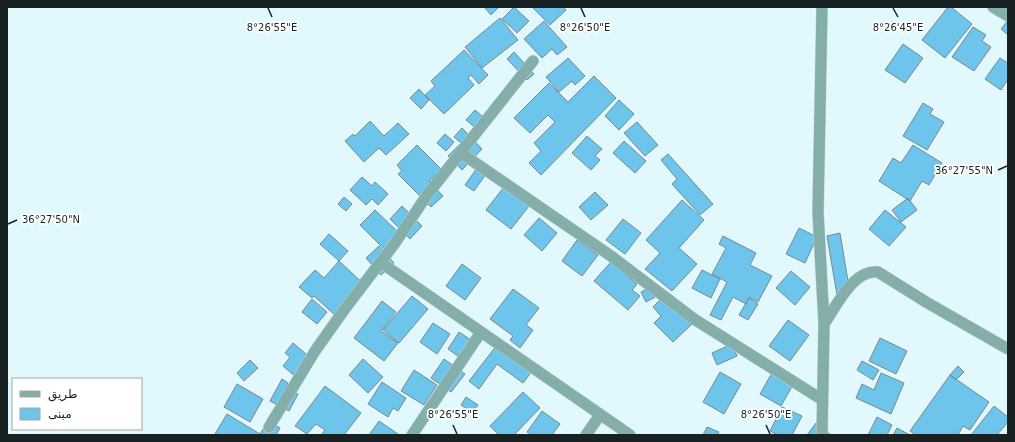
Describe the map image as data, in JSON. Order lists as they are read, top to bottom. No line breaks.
{"legend":["طريق","مبنى"],"coordinates":["8°26'55\"E","8°26'50\"E","8°26'45\"E","36°27'55\"N","36°27'50\"N"]}
